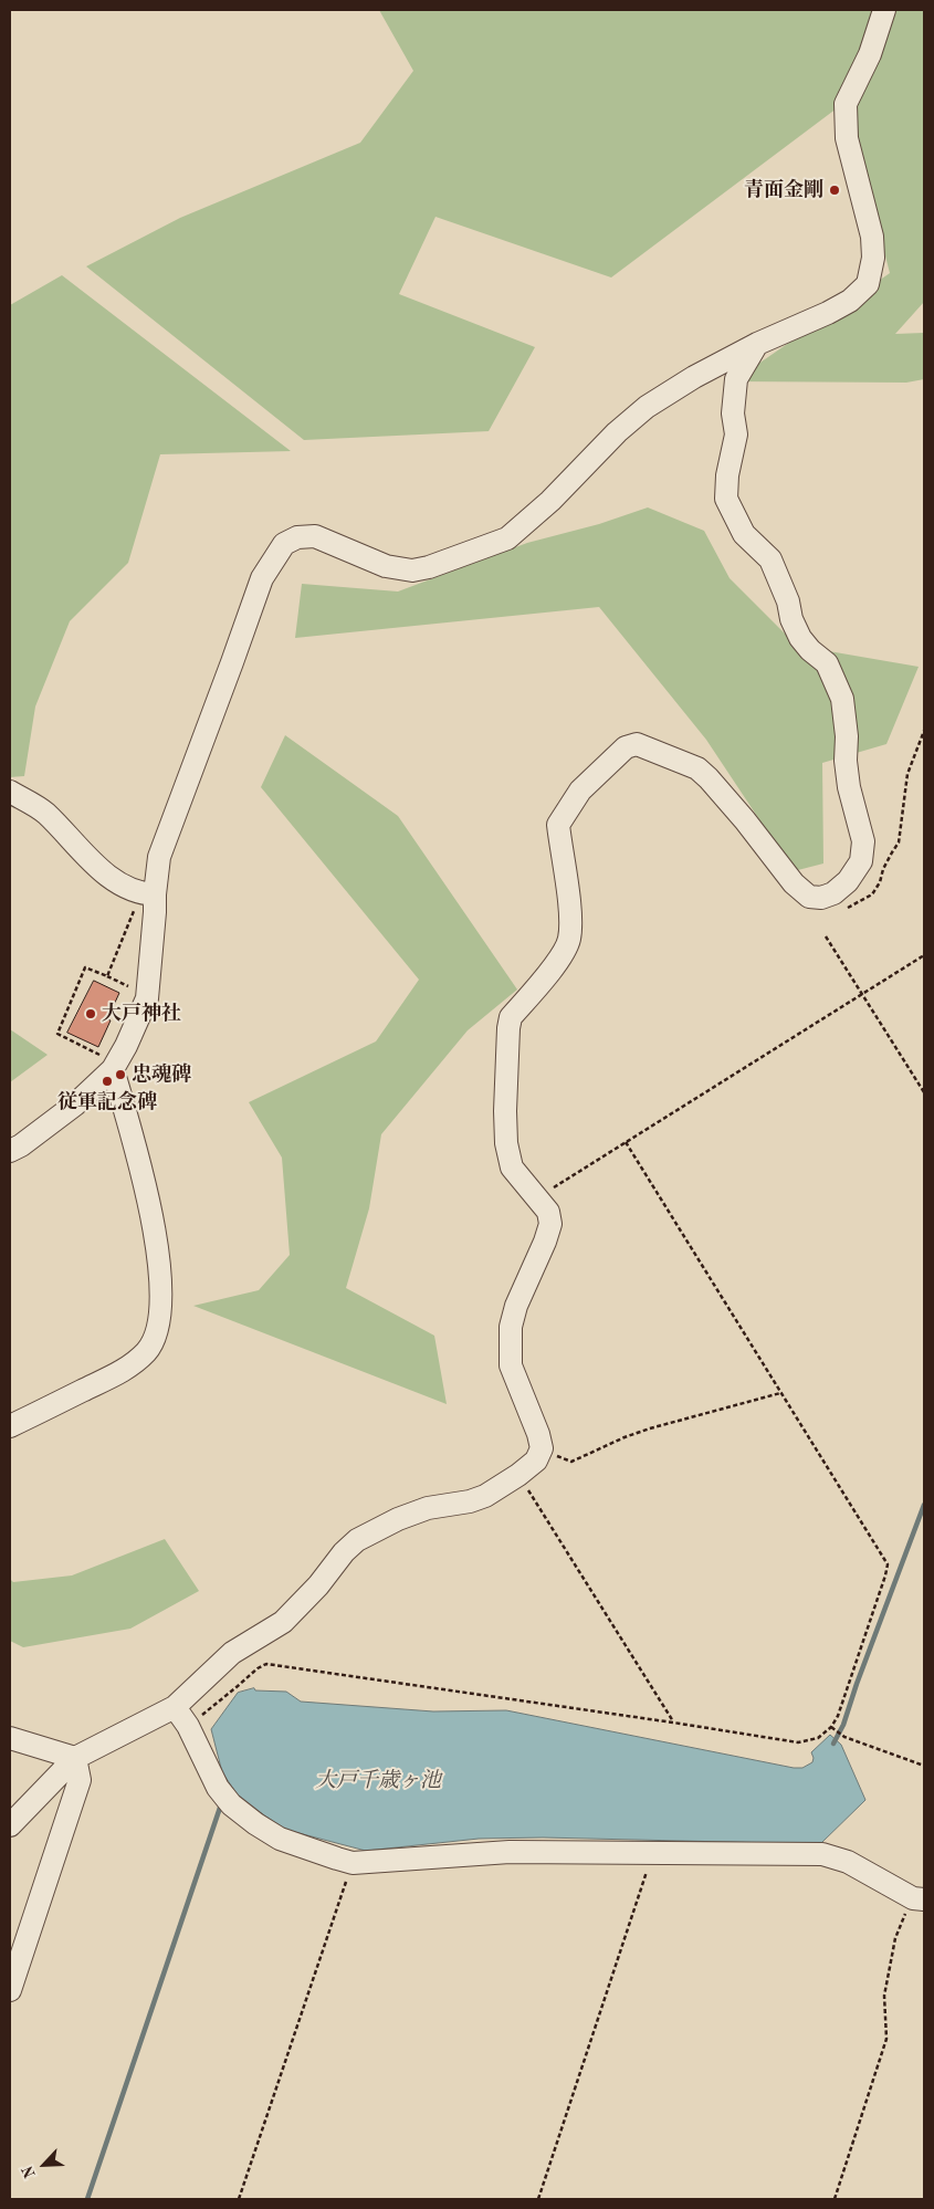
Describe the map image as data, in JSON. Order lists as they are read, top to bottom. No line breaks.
{"water":["大戸千歳ヶ池"],"places":["青面金剛","大戸神社","忠魂碑","従軍記念碑"],"north":"bottom left"}
